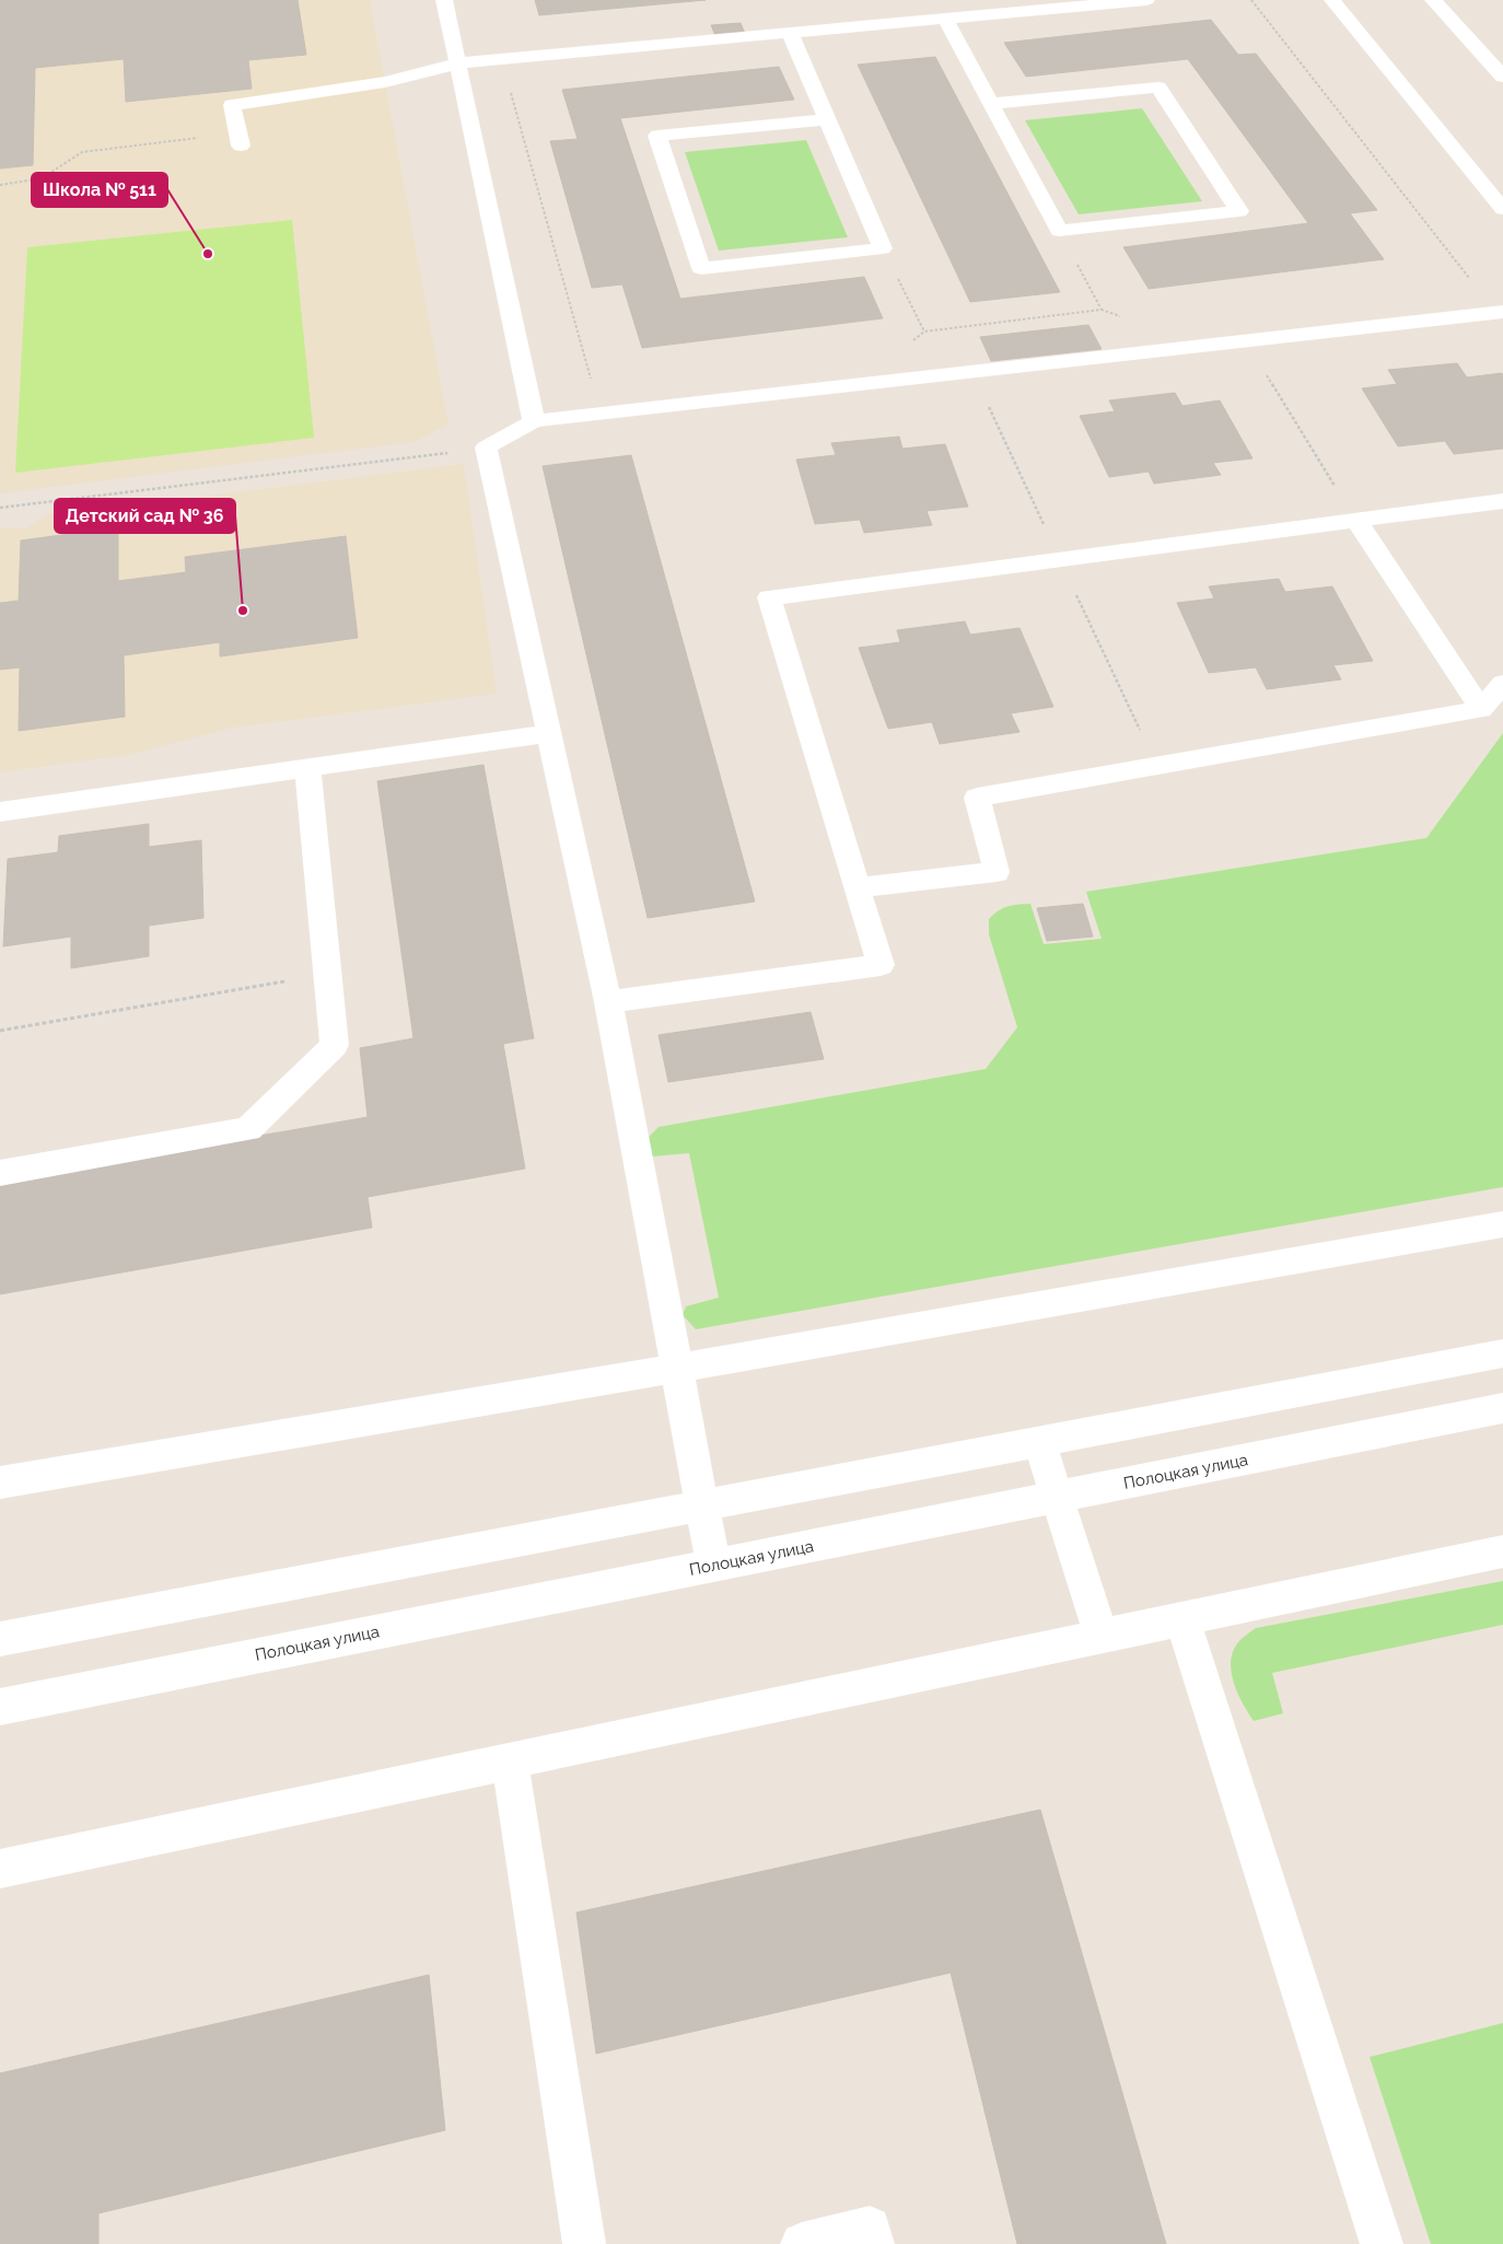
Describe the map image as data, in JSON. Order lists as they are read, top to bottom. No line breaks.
{"streets":{"street":["Полоцкая улица"]},"places":["Школа № 511","Детский сад № 36"]}
